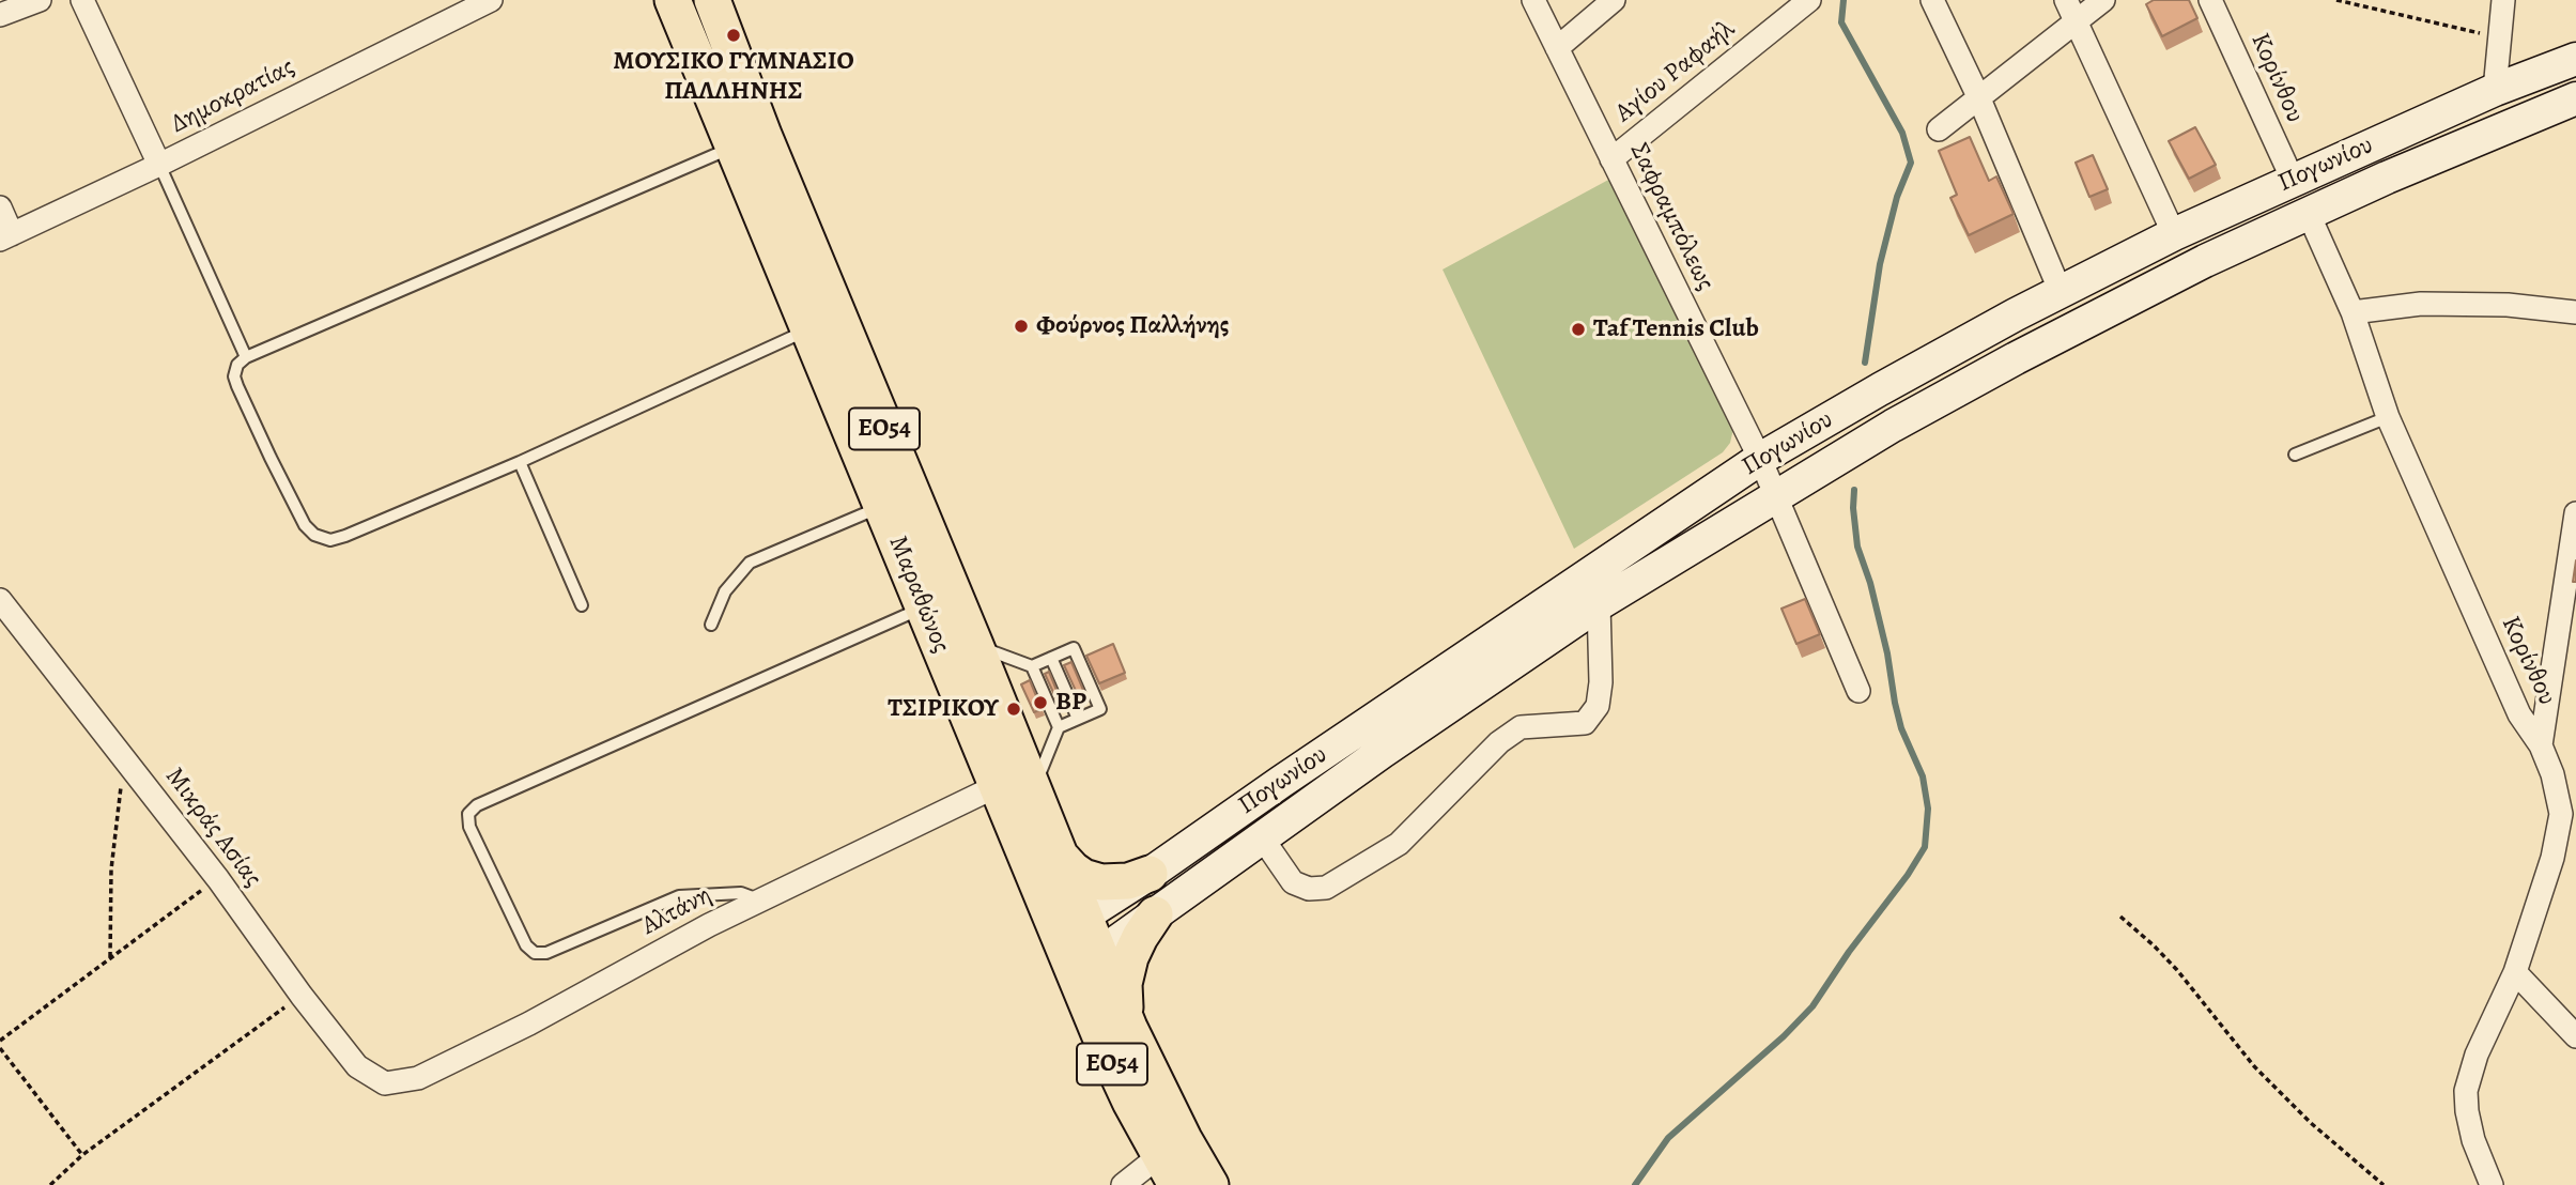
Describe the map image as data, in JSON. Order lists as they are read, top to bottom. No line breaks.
{"streets":{"main road":["Πογωνίου","ΕΟ54","Μαραθώνος"],"street":["Αγίου Ραφαήλ","Κορίνθου","Δημοκρατίας","Σαφραμπόλεως","Μικράς Ασίας","Αλτάνη"]},"crossings":[["Αγίου Ραφαήλ","Σαφραμπόλεως"],["Κορίνθου","Πογωνίου"],["Πογωνίου","Σαφραμπόλεως"],["Πογωνίου","Μαραθώνος"],["Μαραθώνος","Αλτάνη"],["Μικράς Ασίας","Αλτάνη"]],"places":["ΜΟΥΣΙΚΟ ΓΥΜΝΑΣΙΟ ΠΑΛΛΗΝΗΣ","Φούρνος Παλλήνης","Taf Tennis Club","BP","ΤΣΙΡΙΚΟΥ"]}
